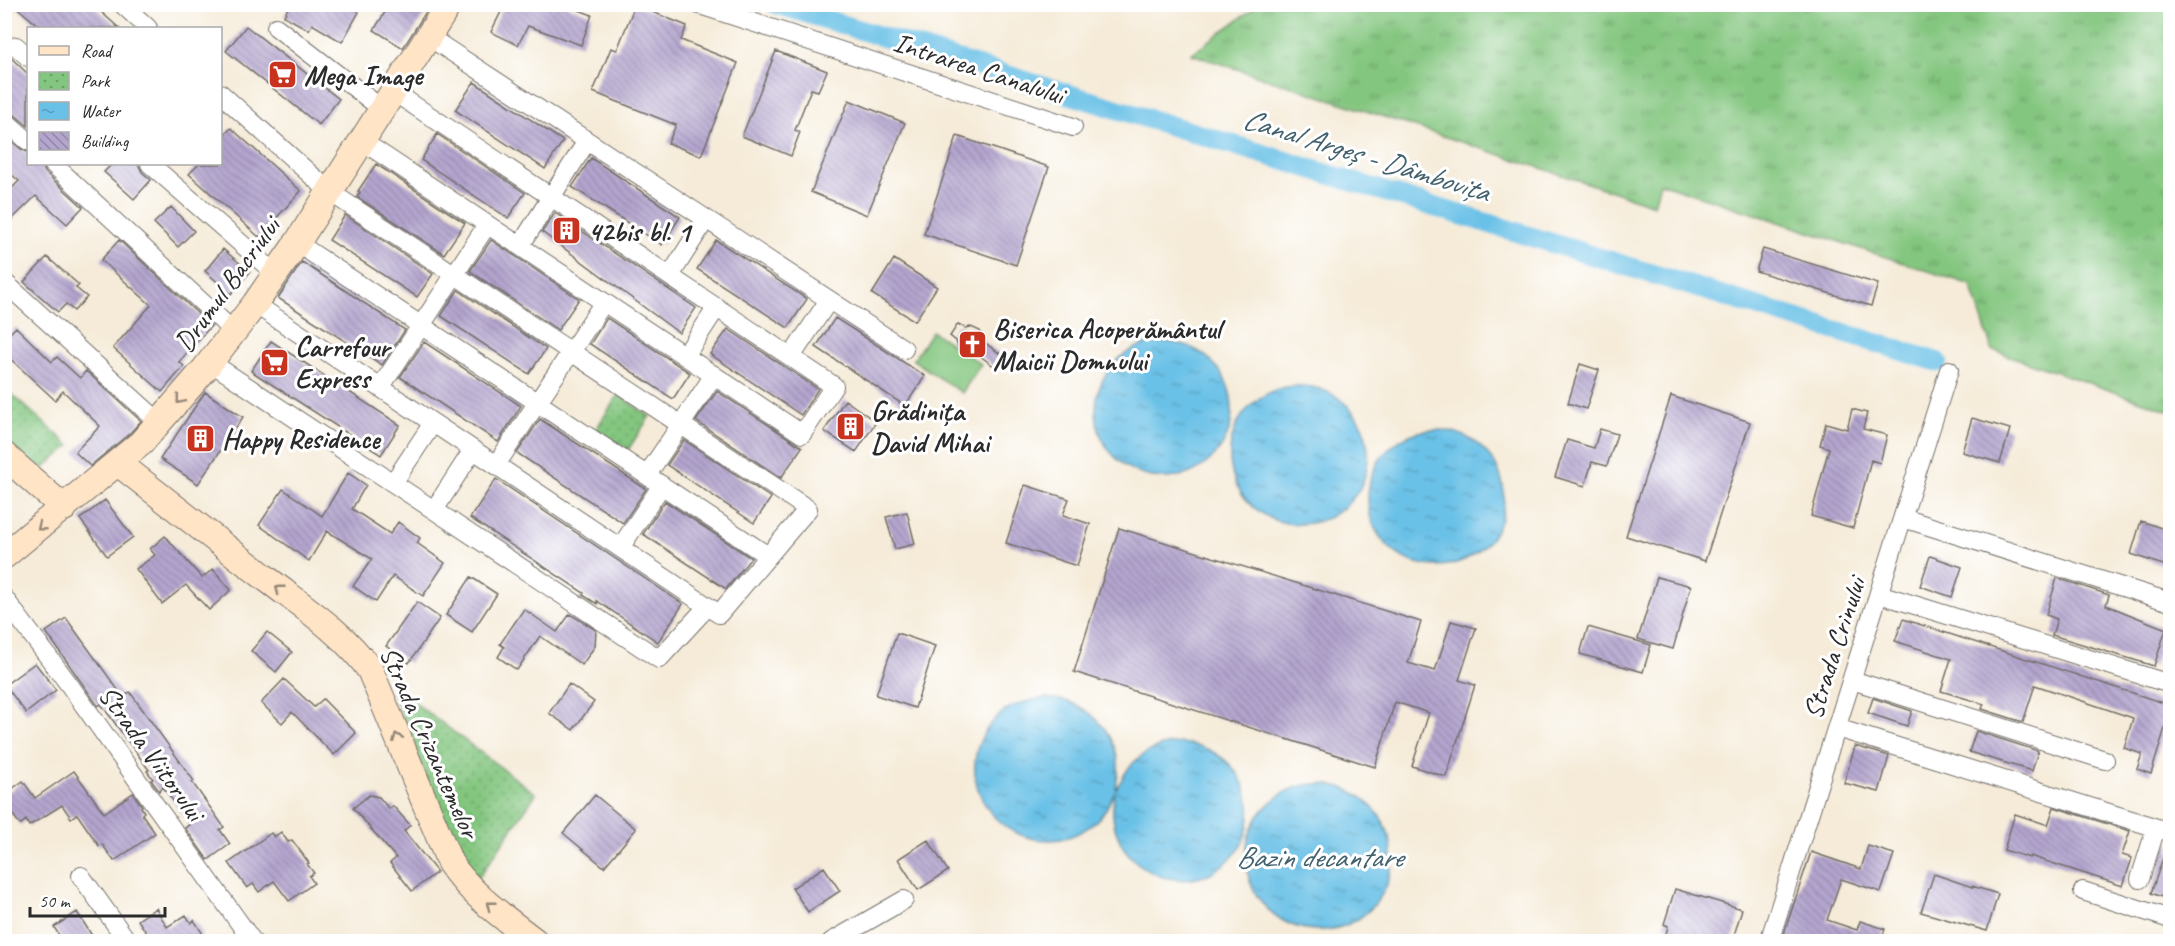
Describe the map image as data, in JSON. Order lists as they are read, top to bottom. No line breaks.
{"streets":{"street":["Intrarea Canalului","Drumul Bacriului","Strada Crinului","Strada Crizantemelor","Strada Viitorului"]},"crossings":[["Drumul Bacriului","Strada Crizantemelor"]],"water":["Canal Argeș - Dâmbovița","Bazin decantare"],"places":{"supermarket":["Mega Image","Carrefour Express"],"building":["42bis bl. 1","Grădinița David Mihai","Happy Residence"],"church":["Biserica Acoperământul Maicii Domnului"]},"legend":["Road","Park","Water","Building"],"scale_bar":"50 m"}
